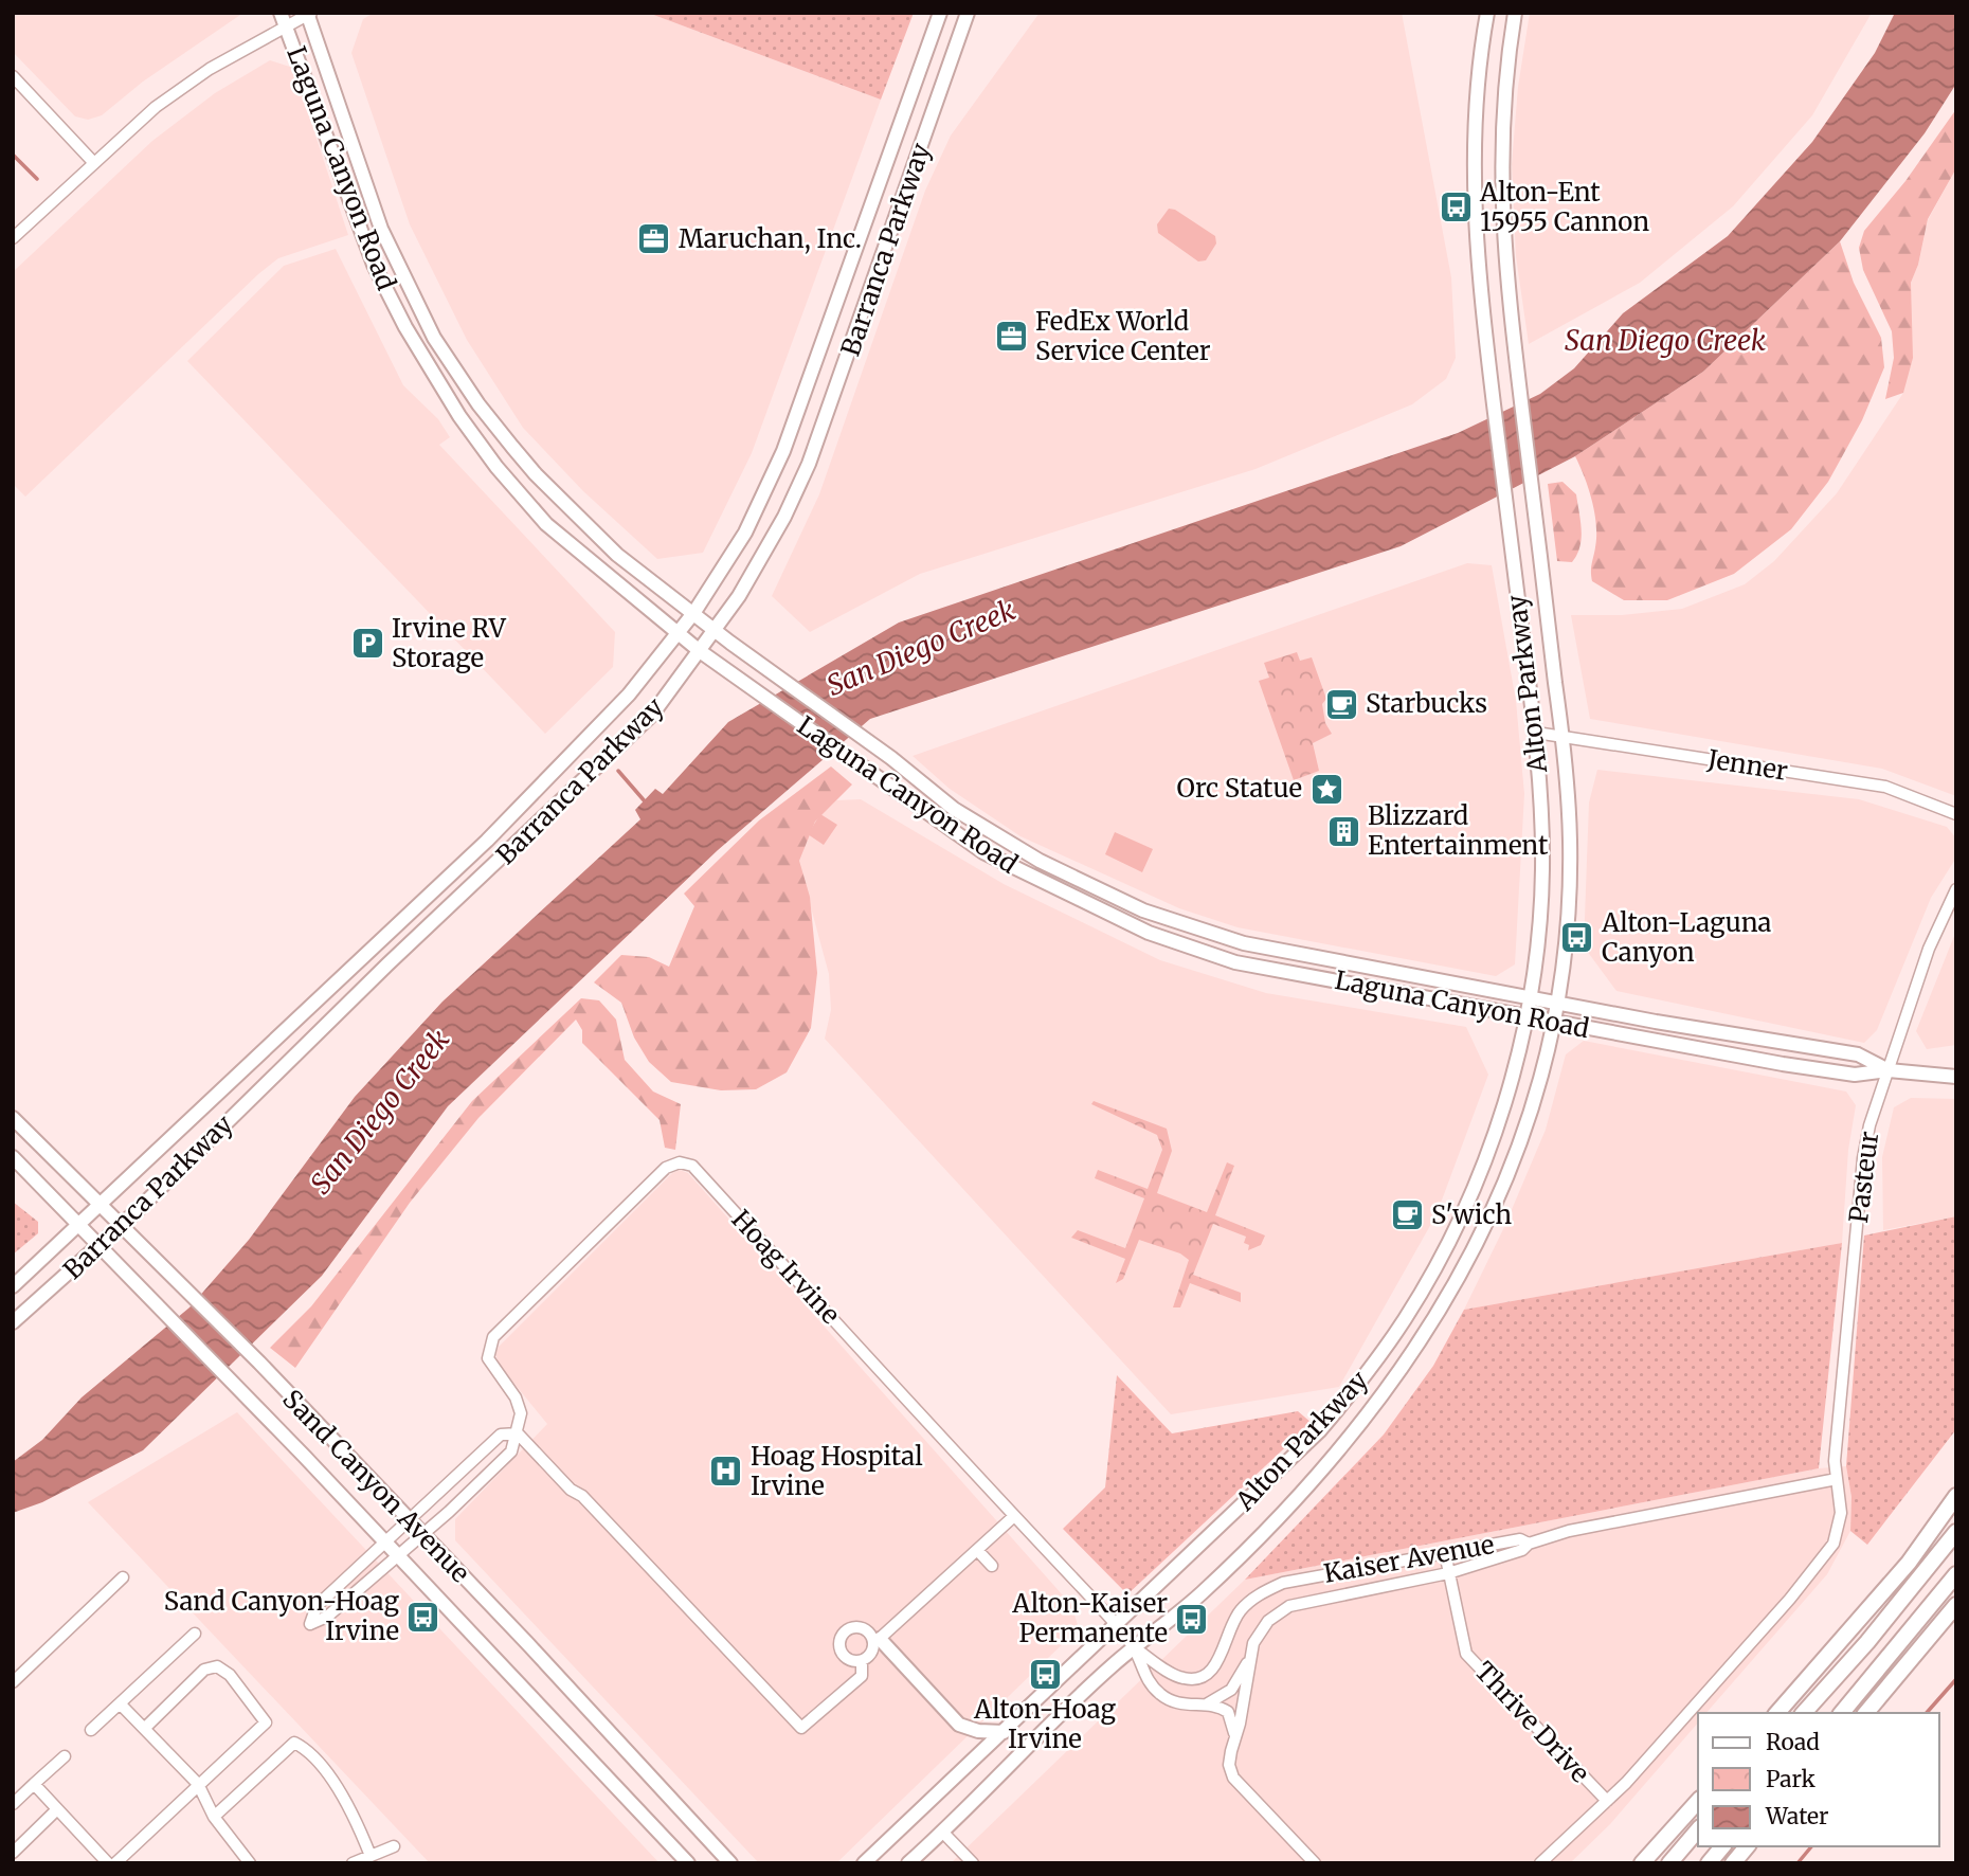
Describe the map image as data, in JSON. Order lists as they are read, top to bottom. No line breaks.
{"streets":{"main road":["Laguna Canyon Road","Barranca Parkway","Alton Parkway","Sand Canyon Avenue"],"street":["Jenner","Pasteur","Hoag Irvine","Kaiser Avenue","Thrive Drive"]},"crossings":[["Laguna Canyon Road","Barranca Parkway"],["Laguna Canyon Road","Alton Parkway"],["Laguna Canyon Road","Pasteur"],["Barranca Parkway","Sand Canyon Avenue"],["Alton Parkway","Jenner"],["Alton Parkway","Hoag Irvine"],["Alton Parkway","Kaiser Avenue"],["Pasteur","Kaiser Avenue"],["Pasteur","Thrive Drive"],["Hoag Irvine","Kaiser Avenue"],["Kaiser Avenue","Thrive Drive"]],"water":["San Diego Creek"],"places":{"bus stop":["Alton-Ent 15955 Cannon","Alton-Laguna Canyon","Sand Canyon-Hoag Irvine","Alton-Kaiser Permanente","Alton-Hoag Irvine"],"office":["Maruchan, Inc.","FedEx World Service Center"],"parking":["Irvine RV Storage"],"cafe":["Starbucks","S'wich"],"place":["Orc Statue"],"building":["Blizzard Entertainment"],"hospital":["Hoag Hospital Irvine"]},"legend":["Road","Park","Water"]}
